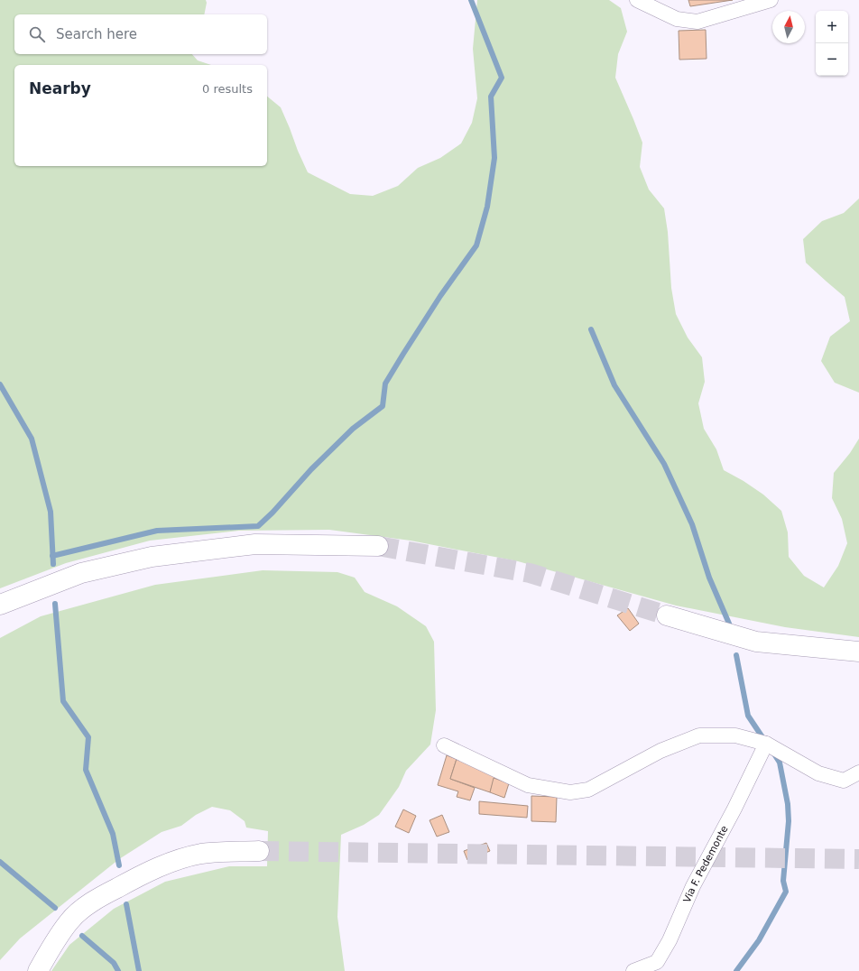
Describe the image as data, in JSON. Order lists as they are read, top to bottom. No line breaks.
{"streets":{"street":["Via F. Pedemonte"]},"north":"top","page":{"map_buttons":["+","−"],"search":"Search here","heading":["Nearby","0 results"]}}
